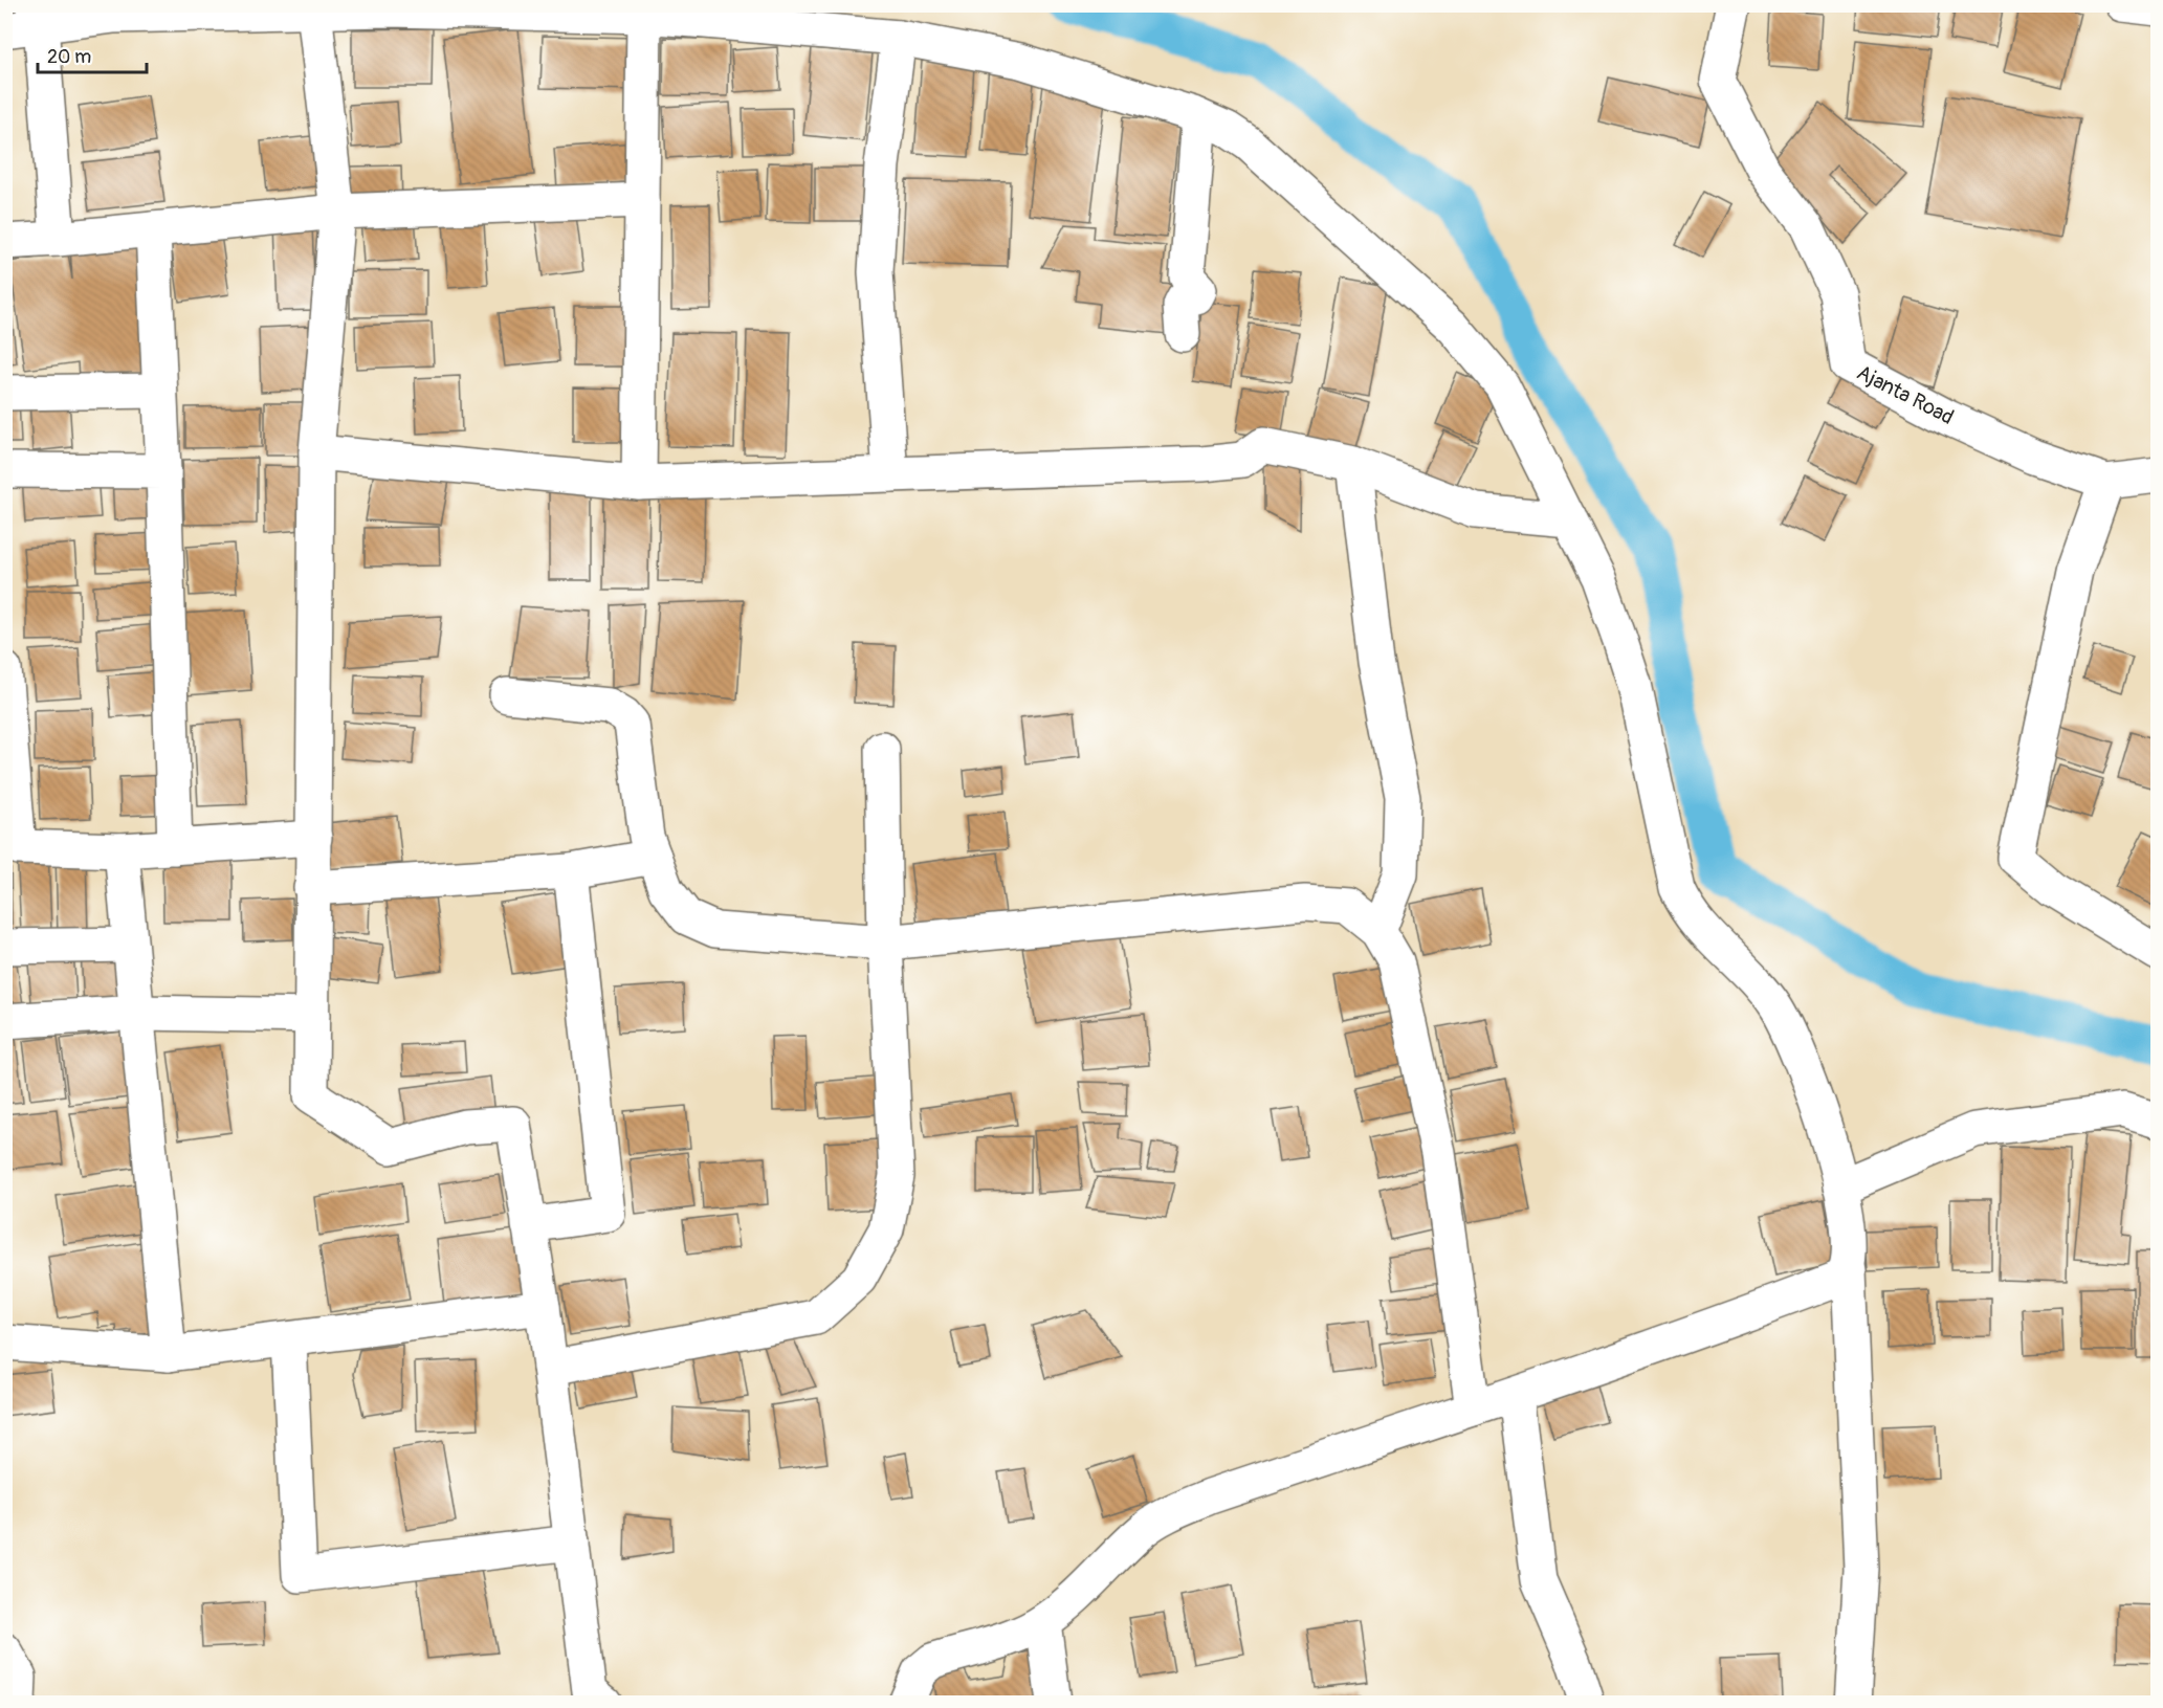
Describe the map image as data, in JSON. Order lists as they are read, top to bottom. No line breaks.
{"streets":{"street":["Ajanta Road"]},"scale_bar":"20 m"}
